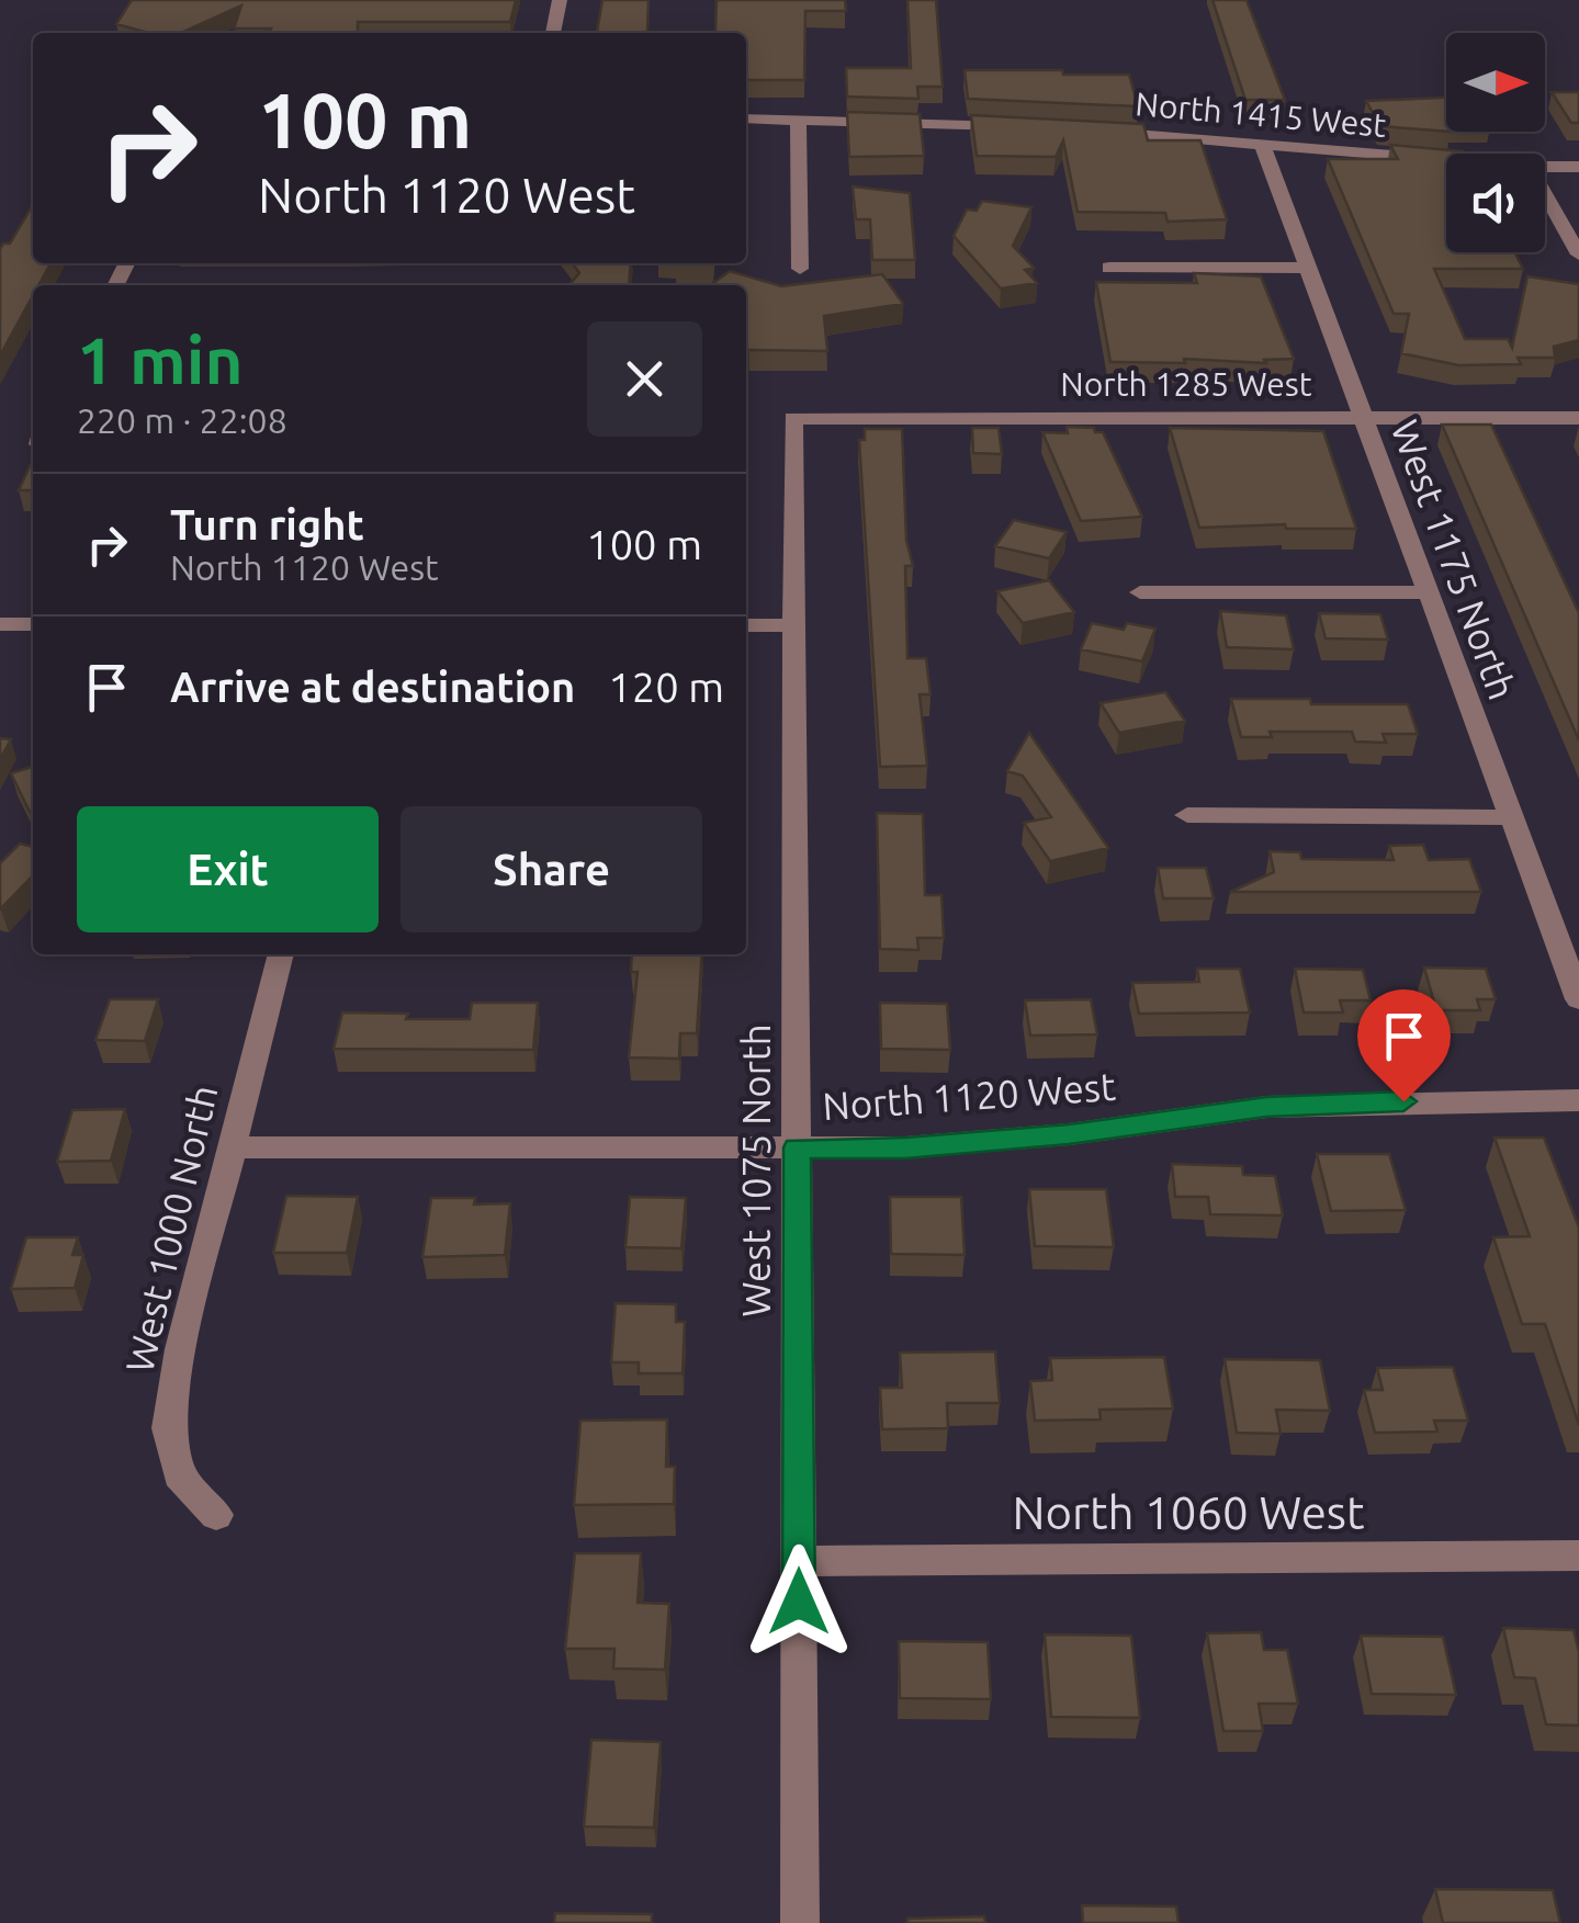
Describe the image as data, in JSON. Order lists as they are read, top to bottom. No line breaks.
{"streets":{"street":["North 1415 West","North 1285 West","West 1175 North","North 1120 West","West 1075 North","West 1000 North","North 1060 West"]},"crossings":[["North 1415 West","West 1175 North"],["North 1285 West","West 1175 North"],["North 1285 West","West 1075 North"],["North 1120 West","West 1075 North"],["North 1120 West","West 1000 North"],["West 1075 North","North 1060 West"]],"north":"right","page":{"turn":["100 m","North 1120 West"],"heading":["1 min","220 m · 22:08"],"list":[{"name":"Turn right","note":"North 1120 West","value":"100 m"},{"name":"Arrive at destination","value":"120 m"}],"buttons":["Exit","Share"]}}
